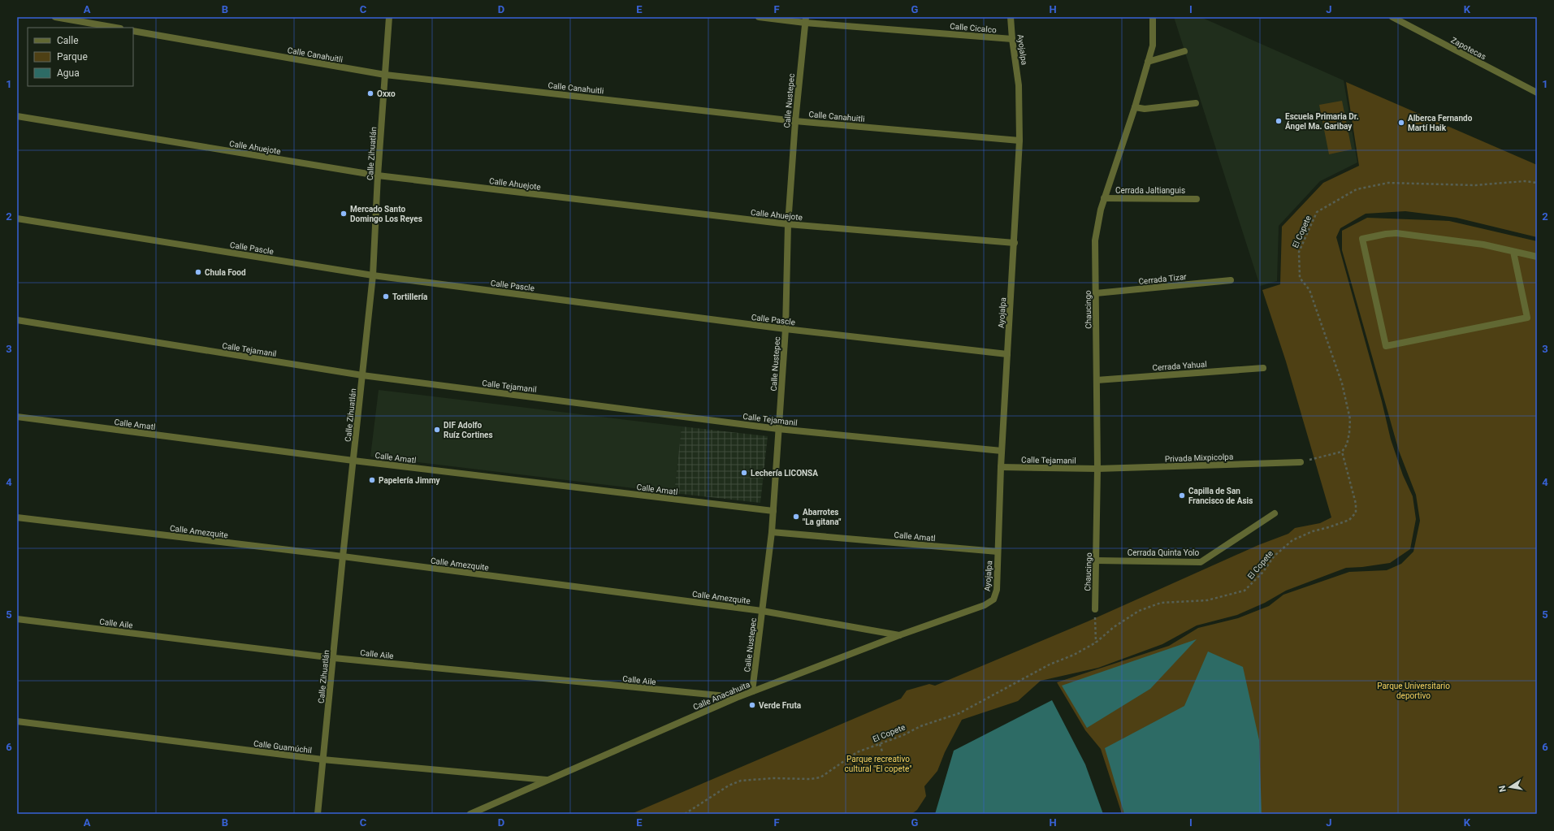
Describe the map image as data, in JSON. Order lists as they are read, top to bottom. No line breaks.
{"streets":{"street":["Calle Cicalco","Zapotecas","Ayojalpa","Calle Canahuitli","Calle Nustepec","Calle Ahuejote","Calle Zihuatlán","Cerrada Jaltianguis","Calle Pascle","Cerrada Tizar","Chaucingo","Calle Tejamanil","Cerrada Yahual","Calle Amatl","Privada Mixpicolpa","Calle Amezquite","Cerrada Quinta Yolo","Calle Aile","Calle Anacahuita","Calle Guamúchil"],"path":["El Copete"]},"crossings":[["Calle Cicalco","Ayojalpa"],["Calle Cicalco","Calle Nustepec"],["Ayojalpa","Calle Canahuitli"],["Ayojalpa","Calle Ahuejote"],["Ayojalpa","Calle Pascle"],["Ayojalpa","Calle Tejamanil"],["Ayojalpa","Calle Amatl"],["Ayojalpa","Calle Anacahuita"],["Calle Canahuitli","Calle Nustepec"],["Calle Canahuitli","Calle Zihuatlán"],["Calle Nustepec","Calle Ahuejote"],["Calle Nustepec","Calle Pascle"],["Calle Nustepec","Calle Tejamanil"],["Calle Nustepec","Calle Amatl"],["Calle Nustepec","Calle Amezquite"],["Calle Nustepec","Calle Anacahuita"],["Calle Ahuejote","Calle Zihuatlán"],["Calle Zihuatlán","Calle Pascle"],["Calle Zihuatlán","Calle Tejamanil"],["Calle Zihuatlán","Calle Amatl"],["Calle Zihuatlán","Calle Amezquite"],["Calle Zihuatlán","Calle Aile"],["Calle Zihuatlán","Calle Guamúchil"],["Cerrada Jaltianguis","Chaucingo"],["Cerrada Tizar","Chaucingo"],["Chaucingo","Calle Tejamanil"],["Chaucingo","Cerrada Yahual"],["Chaucingo","Privada Mixpicolpa"],["Chaucingo","Cerrada Quinta Yolo"],["Calle Tejamanil","Privada Mixpicolpa"],["Calle Amezquite","Calle Anacahuita"],["Calle Aile","Calle Anacahuita"],["Calle Anacahuita","Calle Guamúchil"]],"parks":["Parque Universitario deportivo","Parque recreativo cultural \"El copete\""],"places":["Oxxo","Escuela Primaria Dr. Ángel Ma. Garibay","Alberca Fernando Martí Haik","Mercado Santo Domingo Los Reyes","Chula Food","Tortillería","DIF Adolfo Ruíz Cortines","Lechería LICONSA","Papelería Jimmy","Capilla de San Francisco de Asis","Abarrotes \"La gitana\"","Verde Fruta"],"legend":["Calle","Parque","Agua"],"north":"left","grid":{"columns":["A","B","C","D","E","F","G","H","I","J","K"],"rows":["1","2","3","4","5","6"]}}
